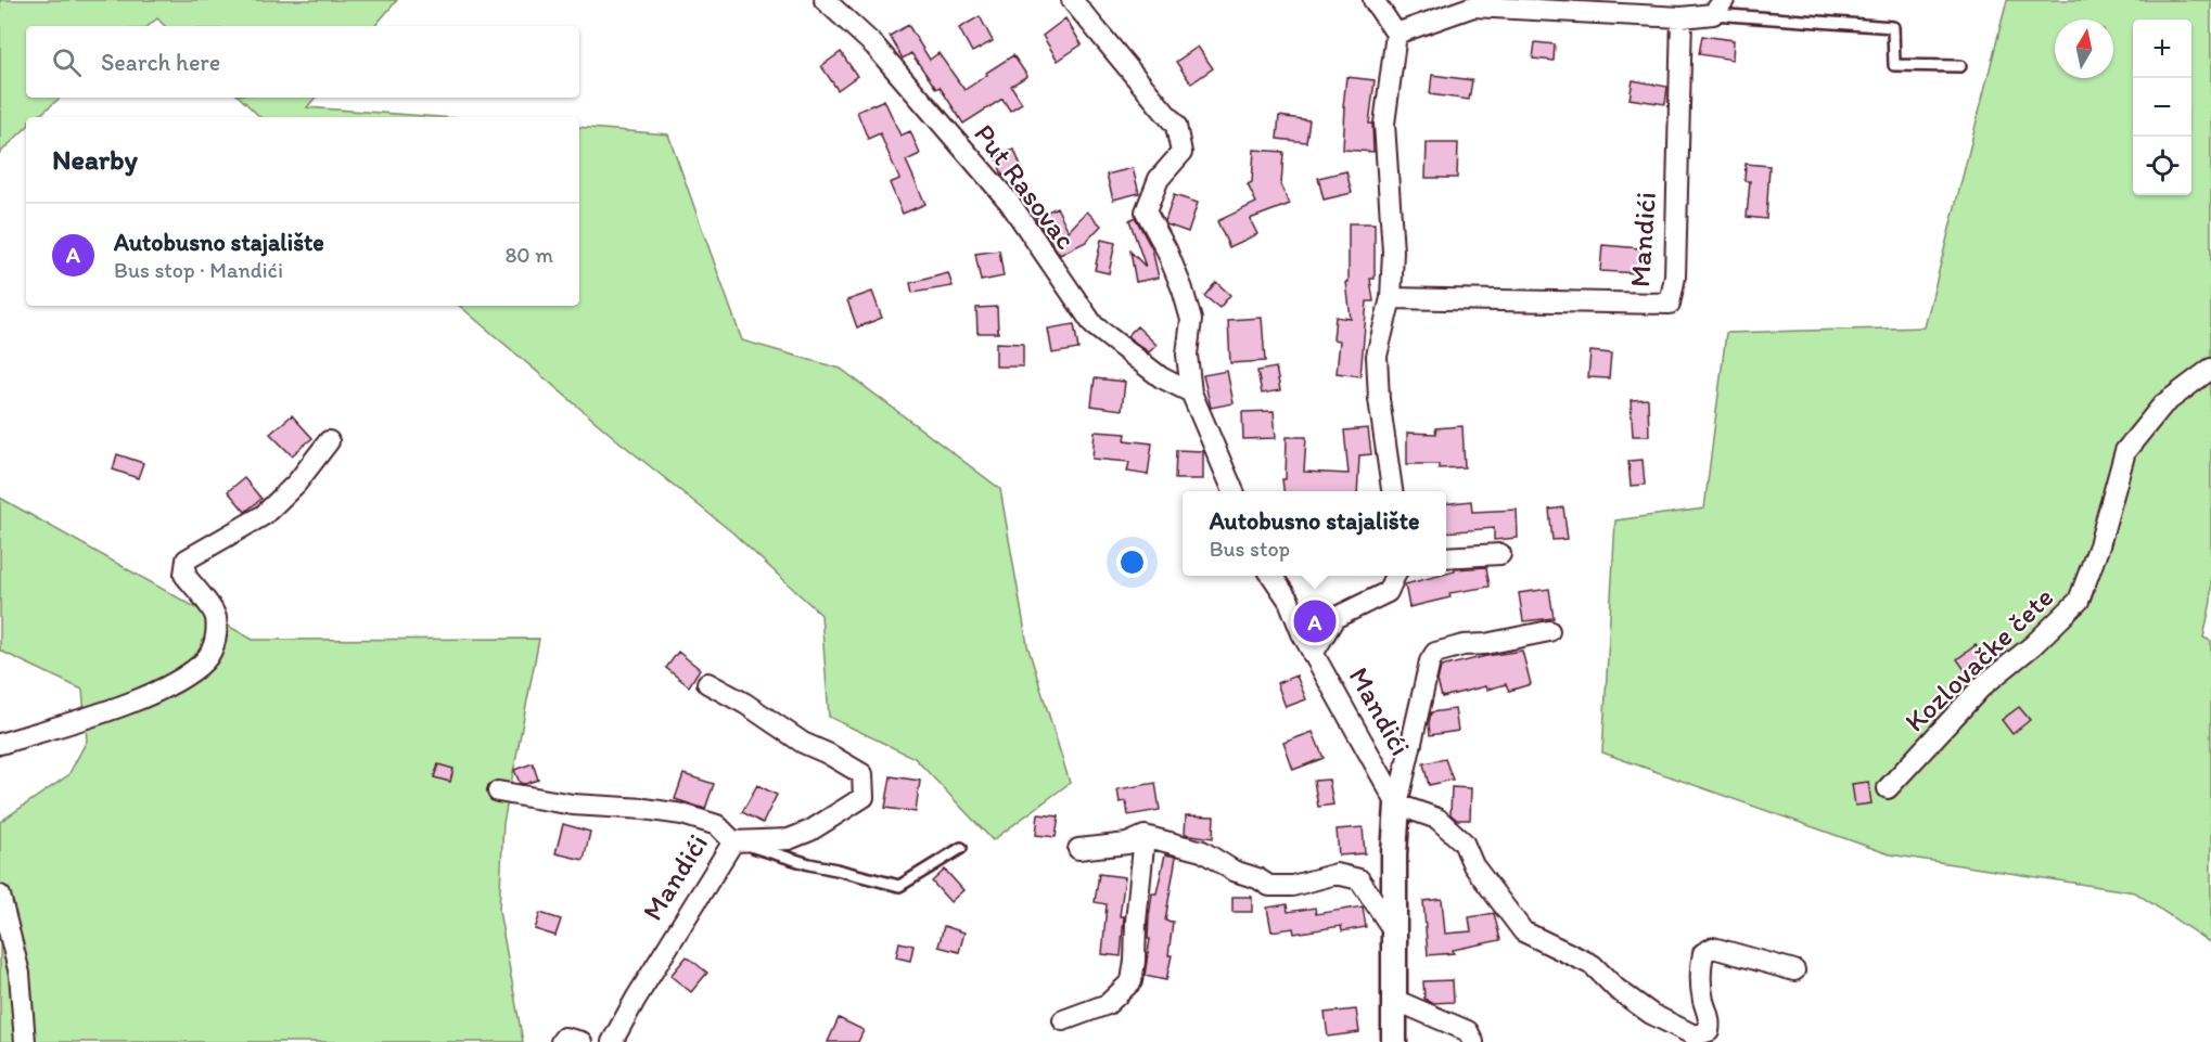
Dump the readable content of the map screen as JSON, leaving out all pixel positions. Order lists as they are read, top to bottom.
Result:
{
  "streets": {
    "street": ["Put Rasovac", "Mandići", "Kozlovačke čete"]
  },
  "north": "top",
  "page": {
    "map_buttons": ["+", "−"],
    "search": "Search here",
    "heading": "Nearby",
    "list": [
      {
        "mark": "A",
        "name": "Autobusno stajalište",
        "note": "Bus stop · Mandići",
        "value": "80 m"
      }
    ],
    "popup": ["Autobusno stajalište", "Bus stop"],
    "pins": "A"
  }
}
